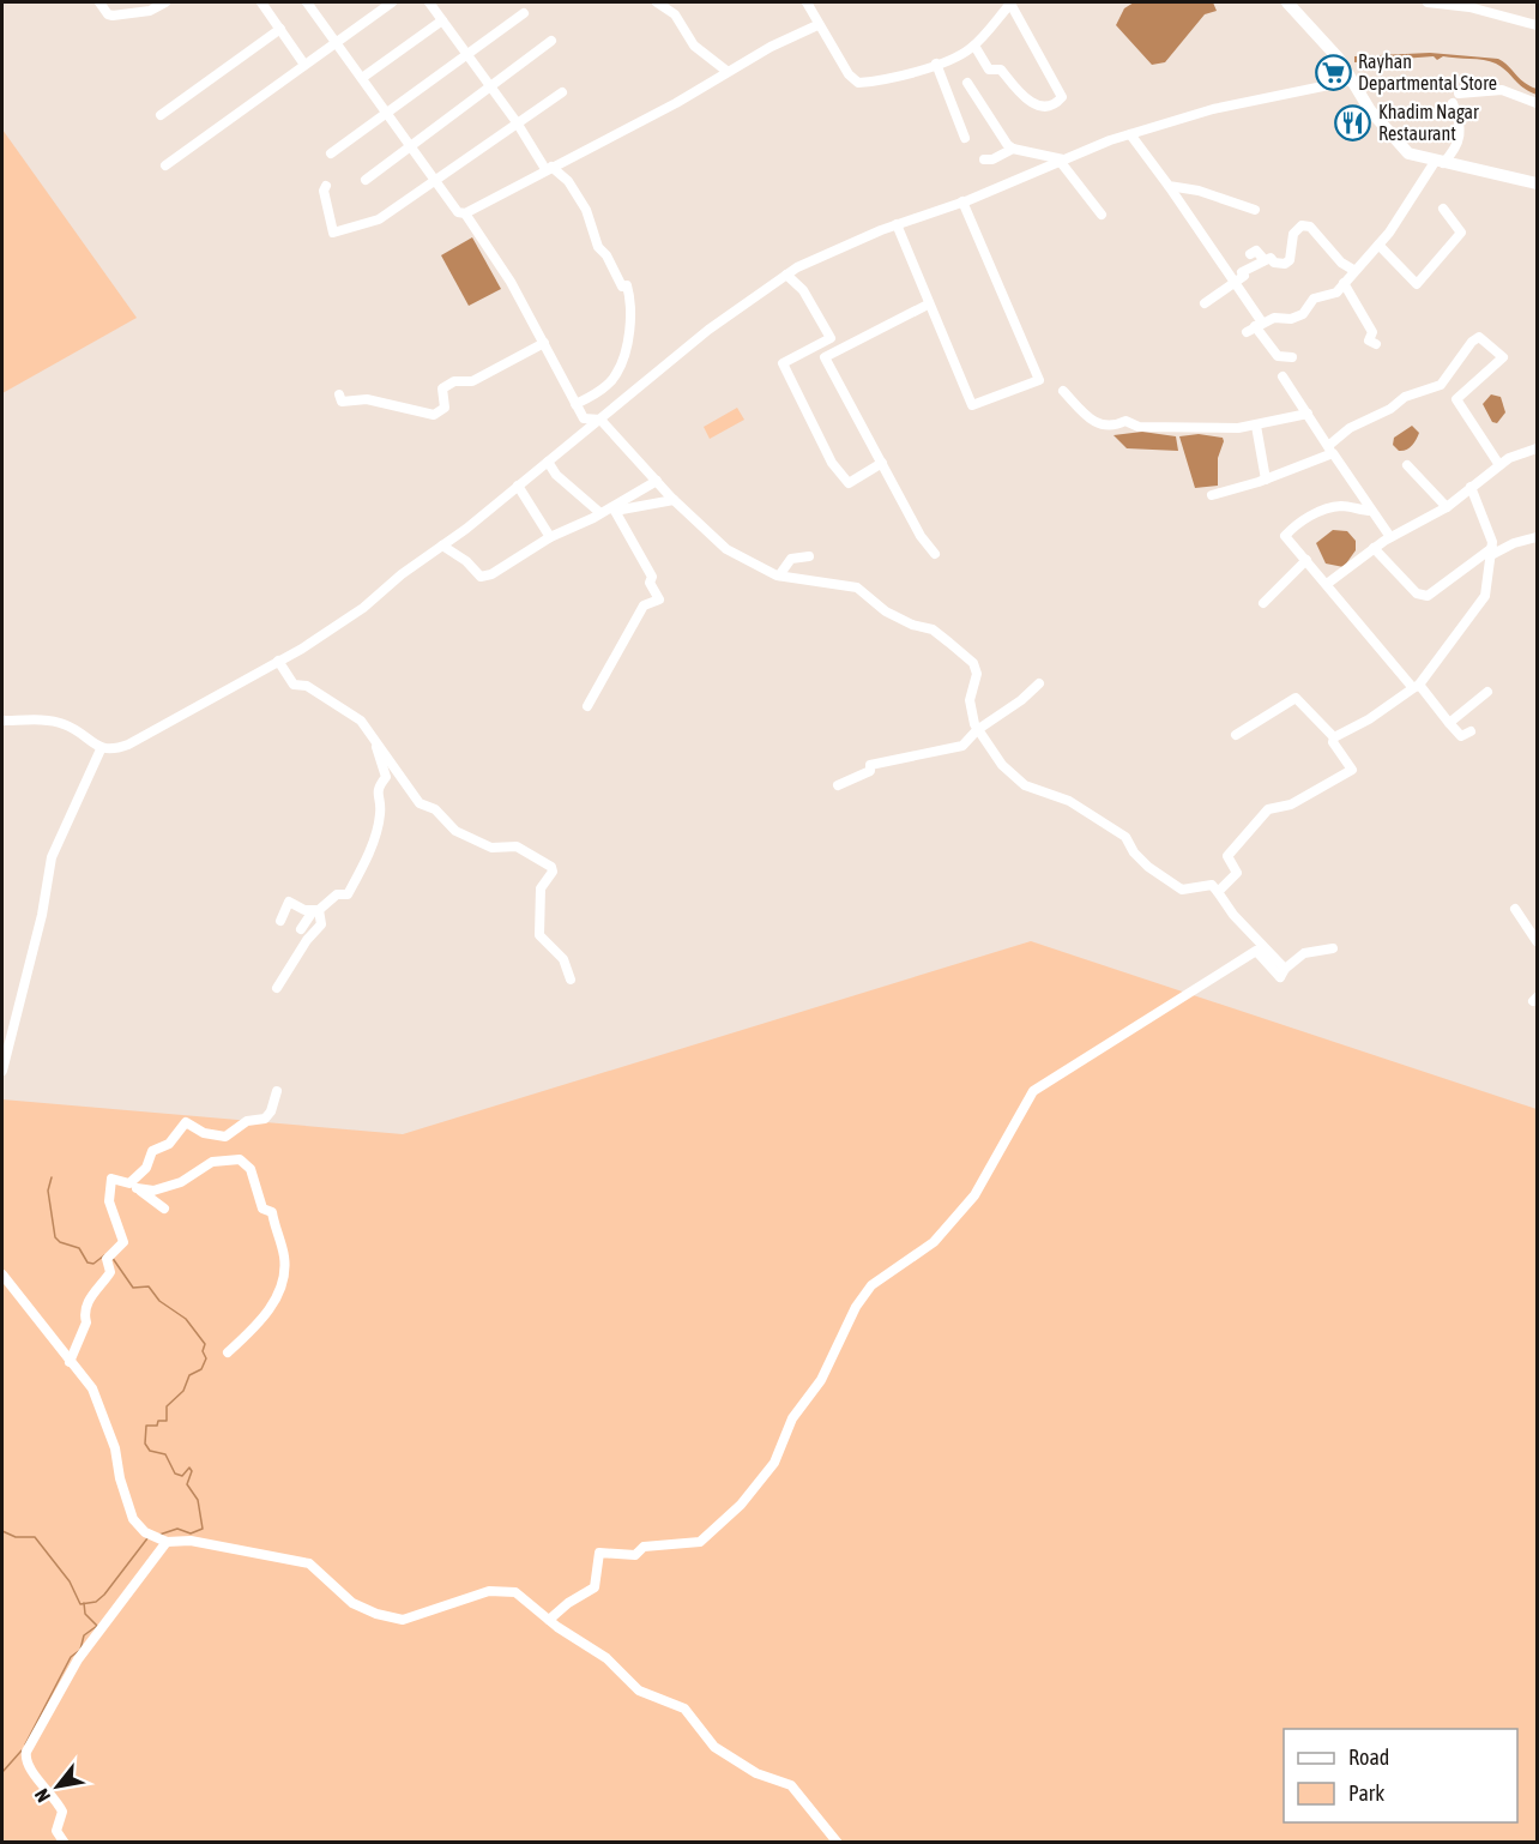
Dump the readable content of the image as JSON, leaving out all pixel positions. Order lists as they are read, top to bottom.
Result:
{
  "places": {
    "supermarket": ["Rayhan Departmental Store"],
    "restaurant": ["Khadim Nagar Restaurant"]
  },
  "legend": ["Road", "Park"],
  "north": "bottom left"
}
